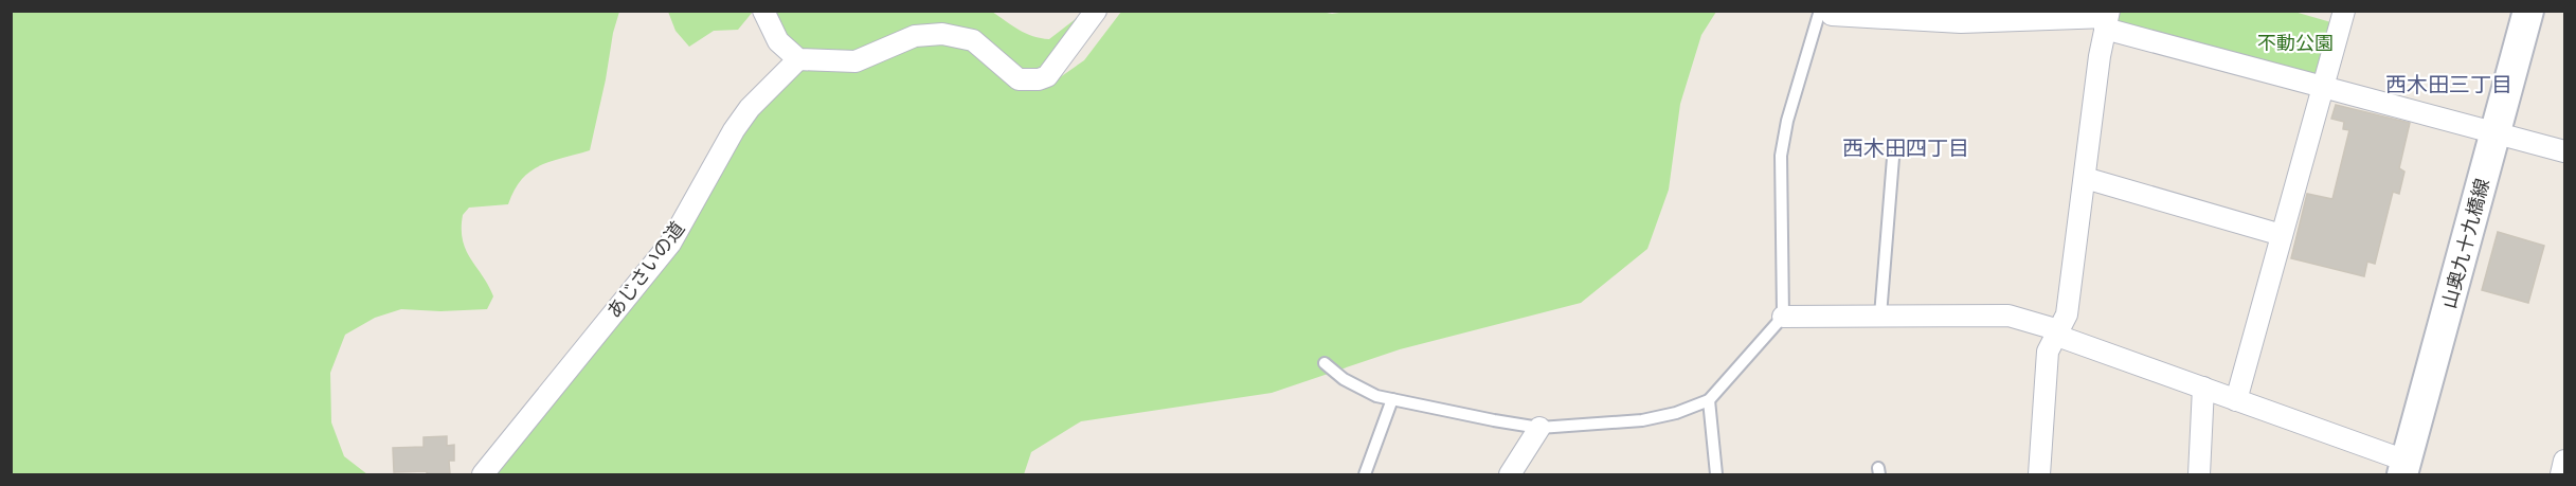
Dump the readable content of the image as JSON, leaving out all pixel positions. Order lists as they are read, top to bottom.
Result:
{
  "streets": {
    "main road": ["山奥九十九橋線"],
    "street": ["あじさいの道"]
  },
  "districts": ["西木田三丁目", "西木田四丁目"],
  "parks": ["不動公園"]
}
